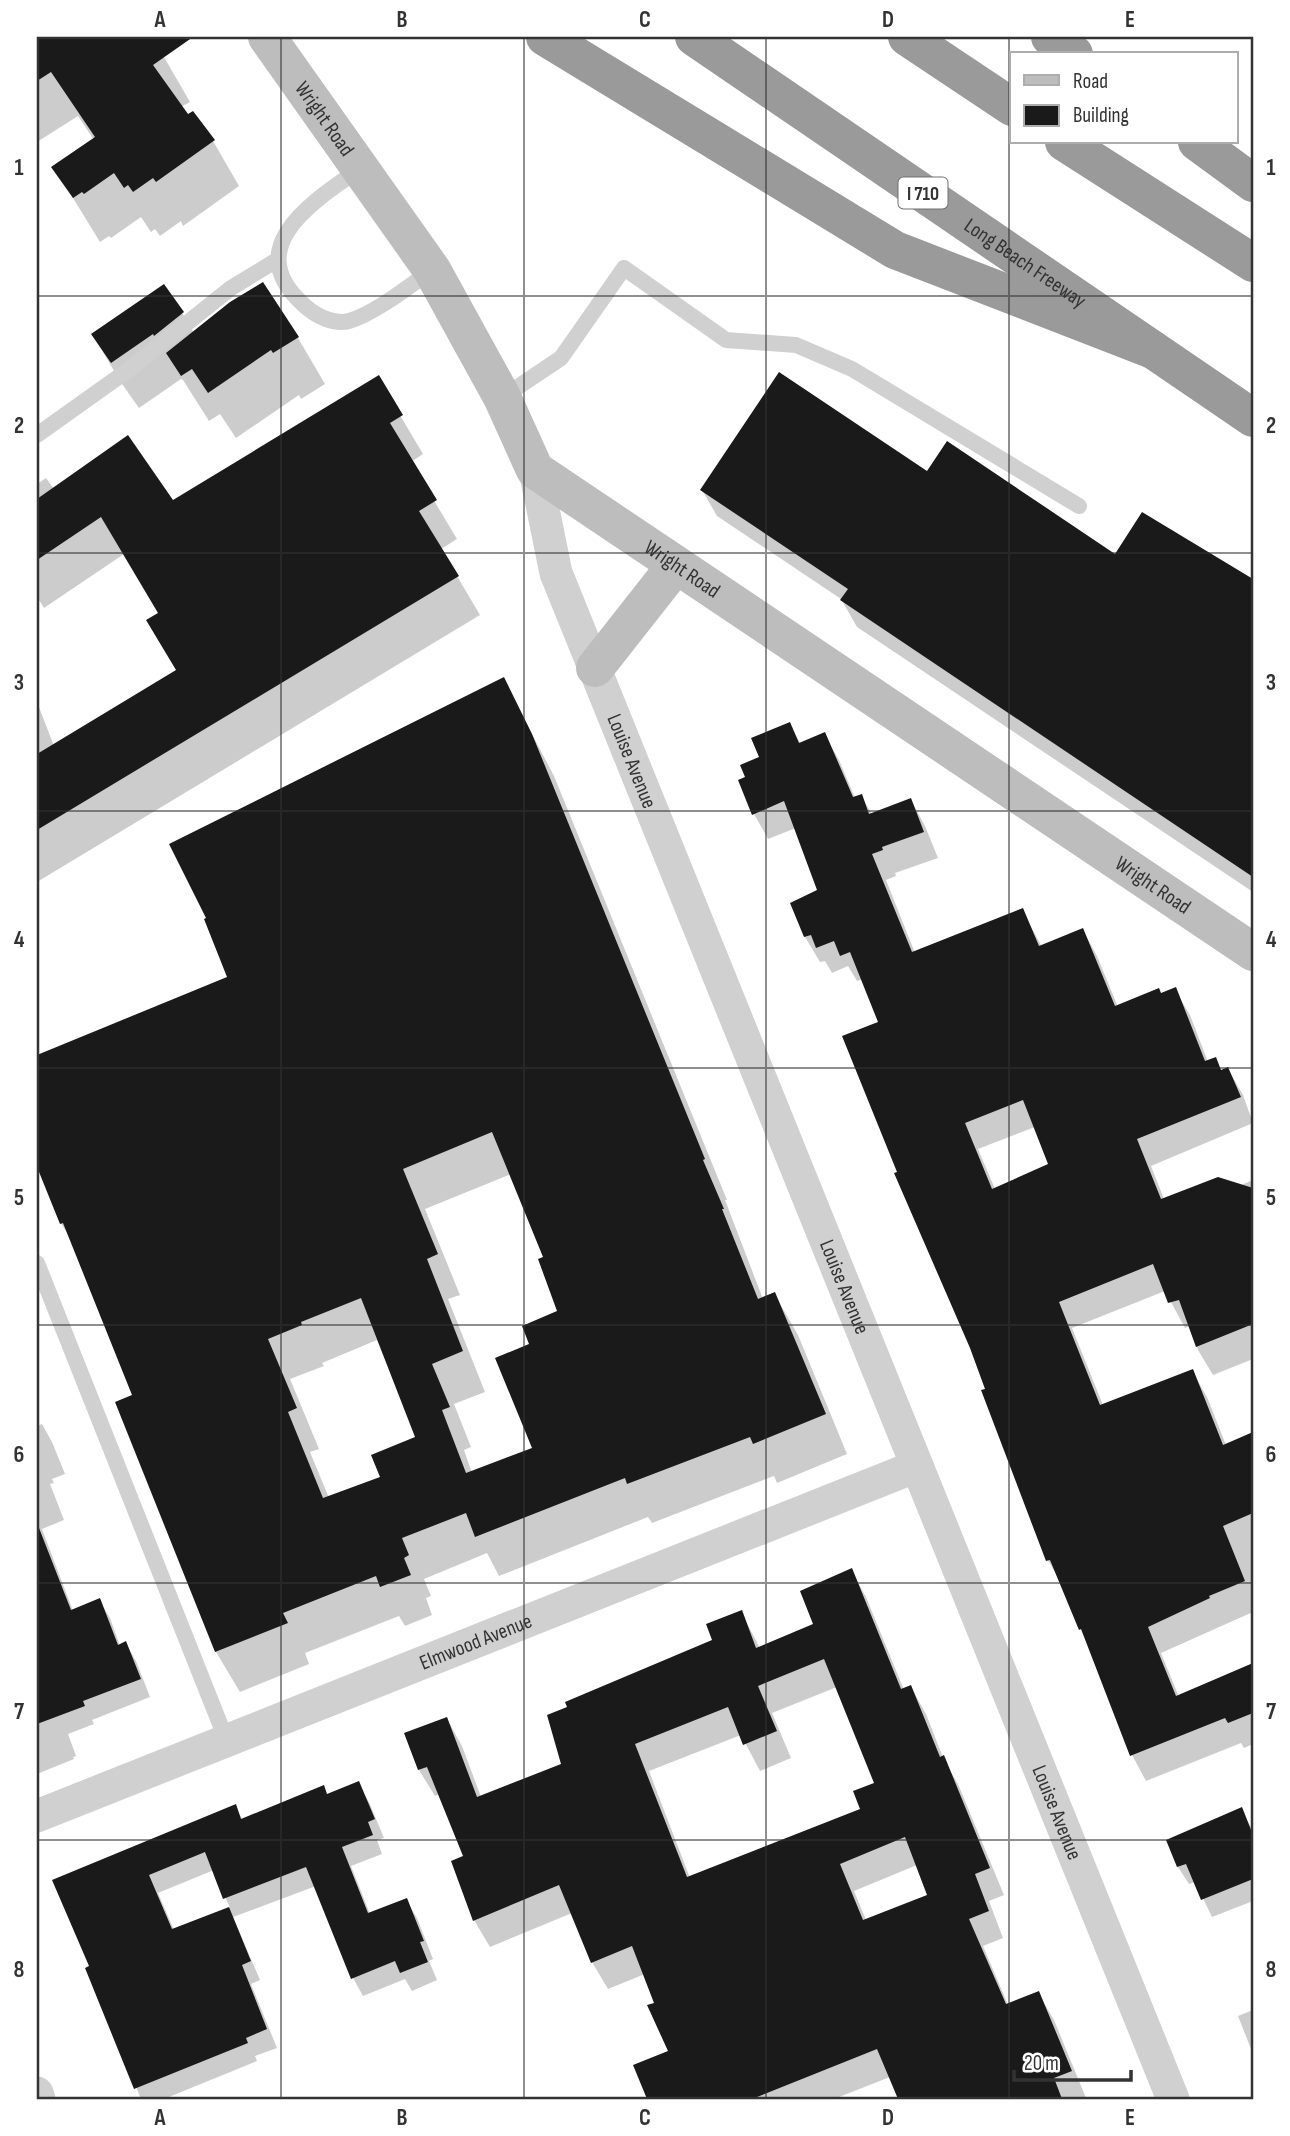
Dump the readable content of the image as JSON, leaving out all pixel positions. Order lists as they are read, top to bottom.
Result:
{
  "streets": {
    "highway": ["I 710", "Long Beach Freeway"],
    "street": ["Wright Road", "Louise Avenue", "Elmwood Avenue"]
  },
  "crossings": [
    ["Wright Road", "Louise Avenue"],
    ["Louise Avenue", "Elmwood Avenue"]
  ],
  "legend": ["Road", "Building"],
  "scale_bar": "20 m",
  "grid": {
    "columns": [
      "A",
      "B",
      "C",
      "D",
      "E"
    ],
    "rows": [
      "1",
      "2",
      "3",
      "4",
      "5",
      "6",
      "7",
      "8"
    ]
  }
}
